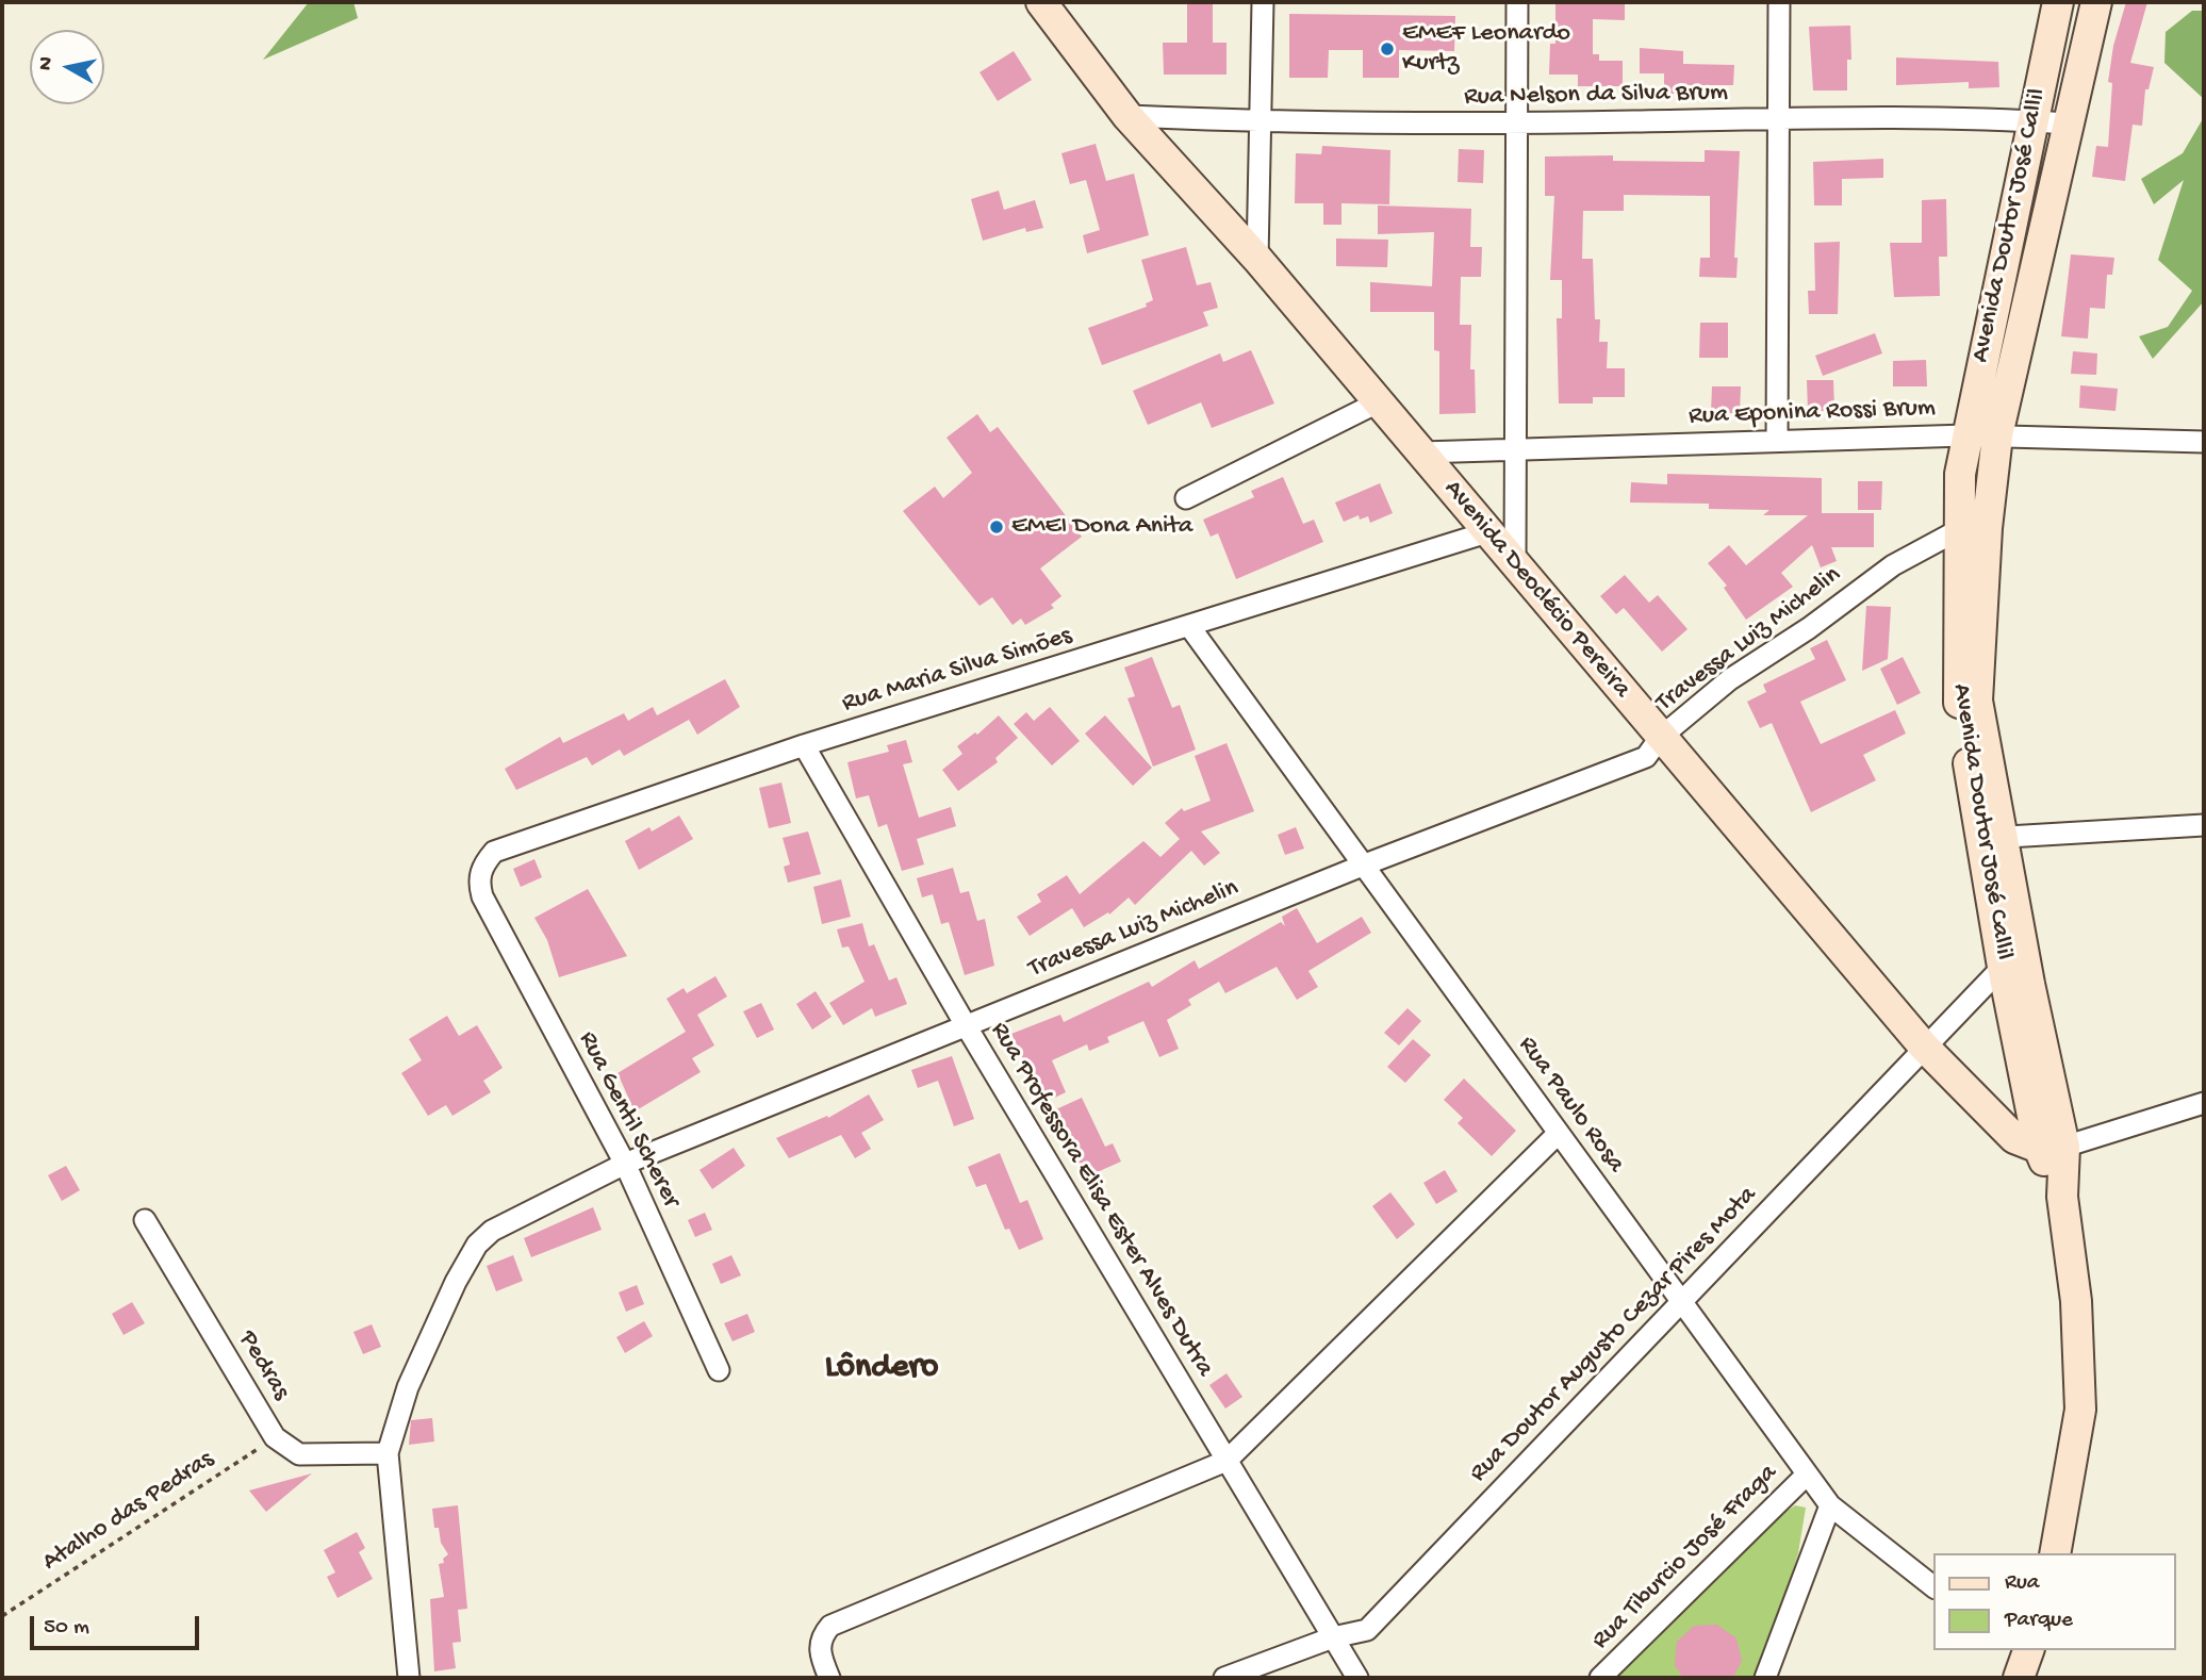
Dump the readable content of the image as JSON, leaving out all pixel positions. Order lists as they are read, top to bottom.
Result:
{
  "streets": {
    "main road": ["Avenida Doutor José Callil", "Avenida Deoclécio Pereira"],
    "street": [
      "Rua Nelson da Silva Brum",
      "Rua Eponina Rossi Brum",
      "Travessa Luiz Michelin",
      "Rua Maria Silva Simões",
      "Rua Paulo Rosa",
      "Rua Gentil Scherer",
      "Rua Professora Elisa Ester Alves Dutra",
      "Rua Doutor Augusto Cezar Pires Mota",
      "Pedras",
      "Rua Tiburcio José Fraga"
    ],
    "path": ["Atalho das Pedras"]
  },
  "crossings": [
    ["Rua Nelson da Silva Brum", "Avenida Doutor José Callil"],
    ["Rua Nelson da Silva Brum", "Avenida Deoclécio Pereira"],
    ["Avenida Doutor José Callil", "Rua Eponina Rossi Brum"],
    ["Avenida Doutor José Callil", "Avenida Deoclécio Pereira"],
    ["Avenida Doutor José Callil", "Travessa Luiz Michelin"],
    ["Avenida Doutor José Callil", "Rua Doutor Augusto Cezar Pires Mota"],
    ["Rua Eponina Rossi Brum", "Avenida Deoclécio Pereira"],
    ["Avenida Deoclécio Pereira", "Travessa Luiz Michelin"],
    ["Avenida Deoclécio Pereira", "Rua Maria Silva Simões"],
    ["Avenida Deoclécio Pereira", "Rua Doutor Augusto Cezar Pires Mota"],
    ["Travessa Luiz Michelin", "Rua Paulo Rosa"],
    ["Travessa Luiz Michelin", "Rua Gentil Scherer"],
    ["Travessa Luiz Michelin", "Rua Professora Elisa Ester Alves Dutra"],
    ["Travessa Luiz Michelin", "Pedras"],
    ["Rua Maria Silva Simões", "Rua Paulo Rosa"],
    ["Rua Maria Silva Simões", "Rua Gentil Scherer"],
    ["Rua Maria Silva Simões", "Rua Professora Elisa Ester Alves Dutra"],
    ["Rua Paulo Rosa", "Rua Doutor Augusto Cezar Pires Mota"],
    ["Rua Paulo Rosa", "Rua Tiburcio José Fraga"],
    ["Rua Professora Elisa Ester Alves Dutra", "Rua Doutor Augusto Cezar Pires Mota"],
    ["Pedras", "Atalho das Pedras"]
  ],
  "districts": ["Lôndero"],
  "places": ["EMEF Leonardo Kurtz", "EMEI Dona Anita"],
  "legend": ["Rua", "Parque"],
  "scale_bar": "50 m",
  "north": "left"
}
